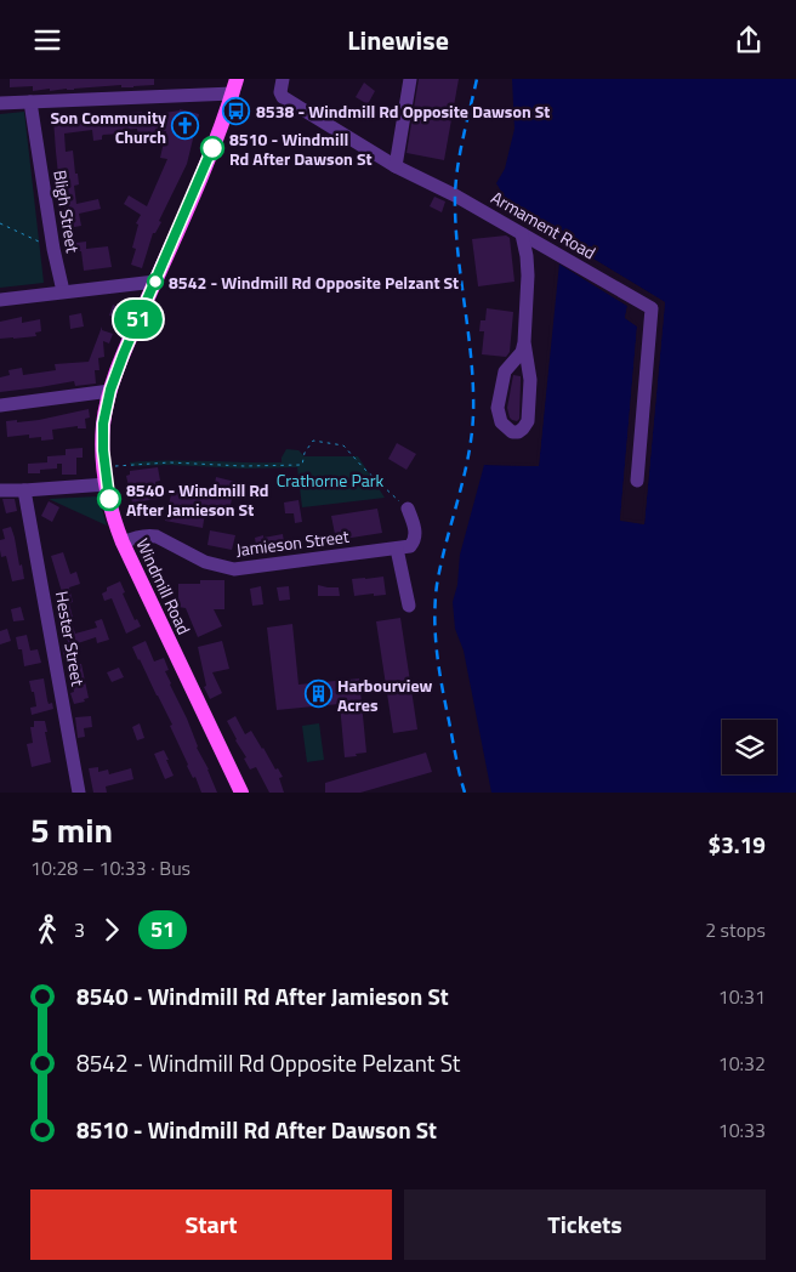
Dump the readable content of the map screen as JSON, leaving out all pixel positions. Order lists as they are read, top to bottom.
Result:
{
  "streets": {
    "main road": ["Windmill Road"],
    "street": [
      "Bligh Street",
      "Armament Road",
      "Jamieson Street",
      "Hester Street"
    ]
  },
  "crossings": [
    ["Jamieson Street", "Windmill Road"]
  ],
  "parks": ["Crathorne Park"],
  "places": {
    "bus stop": ["8538 - Windmill Rd Opposite Dawson St"],
    "church": ["Son Community Church"],
    "other": ["8510 - Windmill Rd After Dawson St", "8542 - Windmill Rd Opposite Pelzant St", "8540 - Windmill Rd After Jamieson St"],
    "building": ["Harbourview Acres"]
  },
  "lines": ["bus line 51"],
  "page": {
    "header": "Linewise",
    "on_map": "51",
    "heading": ["5 min", "10:28 – 10:33 · Bus", "$3.19"],
    "legs": ["3", "51", "2 stops"],
    "list": [
      {
        "name": "8540 - Windmill Rd After Jamieson St",
        "value": "10:31"
      },
      {
        "name": "8542 - Windmill Rd Opposite Pelzant St",
        "value": "10:32"
      },
      {
        "name": "8510 - Windmill Rd After Dawson St",
        "value": "10:33"
      }
    ],
    "buttons": ["Start", "Tickets"]
  }
}
